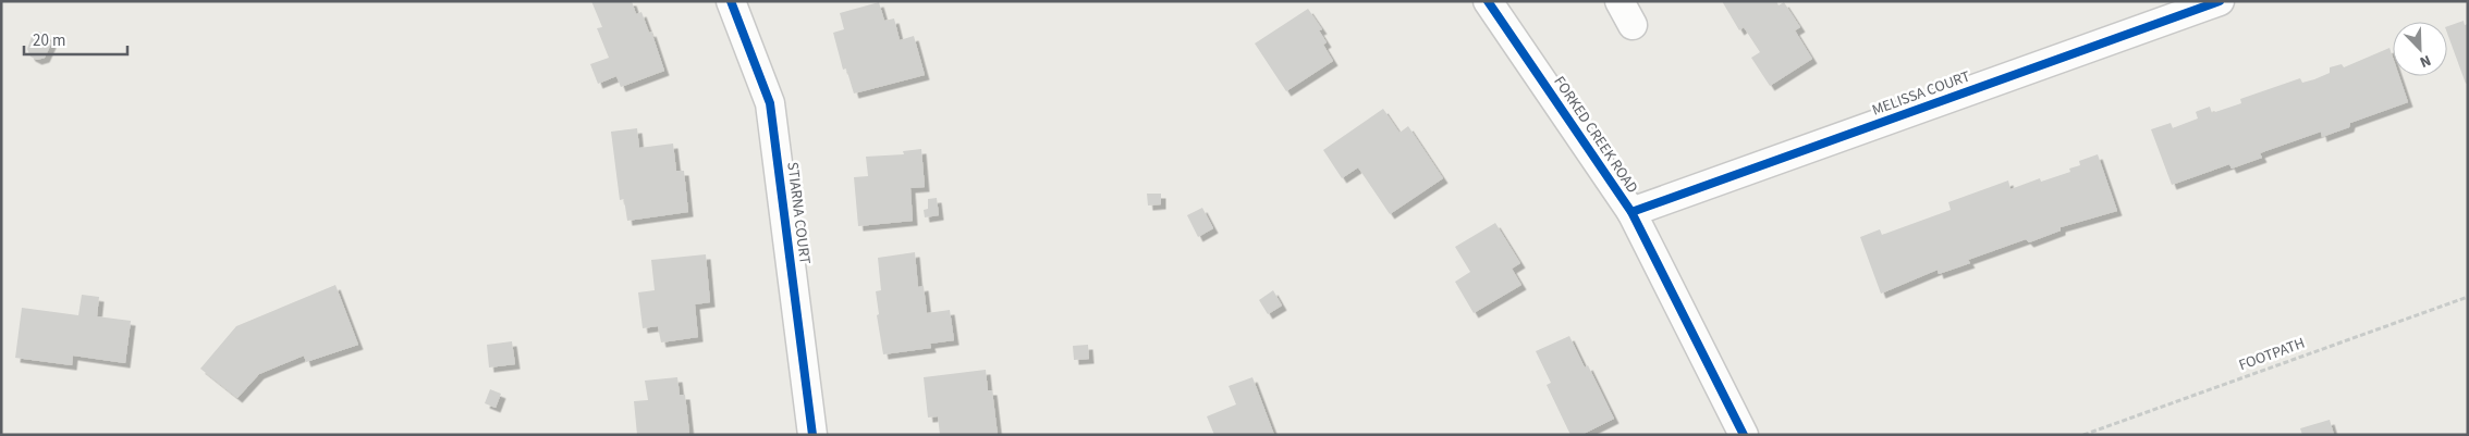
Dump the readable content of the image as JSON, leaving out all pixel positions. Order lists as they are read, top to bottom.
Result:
{
  "streets": {
    "street": ["MELISSA COURT", "FORKED CREEK ROAD", "STIARNA COURT"],
    "path": ["FOOTPATH"]
  },
  "crossings": [
    ["MELISSA COURT", "FORKED CREEK ROAD"]
  ],
  "scale_bar": "20 m",
  "north": "bottom right"
}
